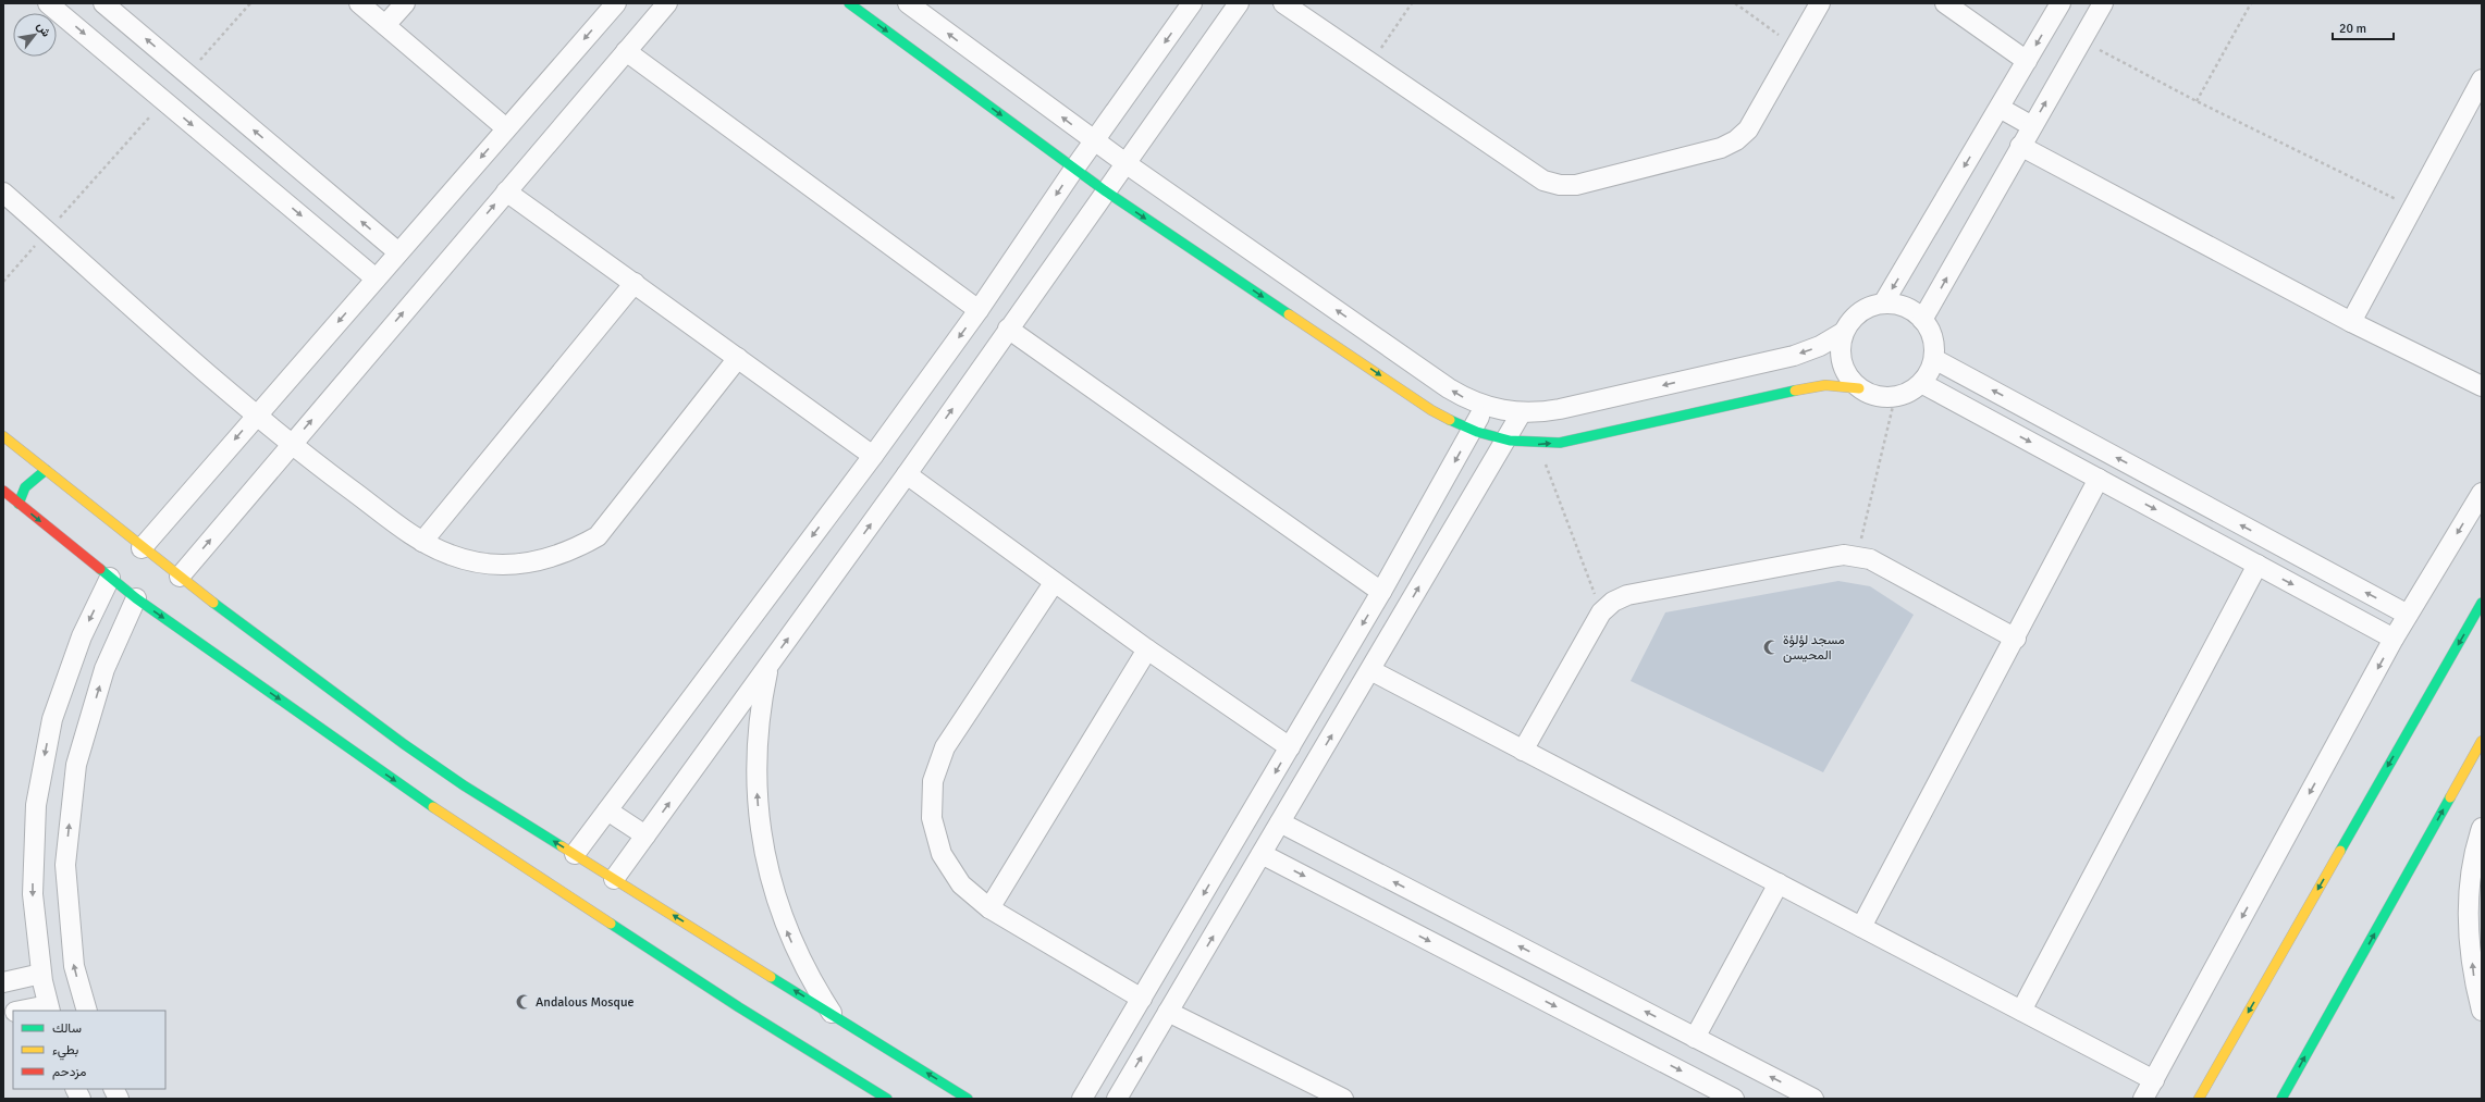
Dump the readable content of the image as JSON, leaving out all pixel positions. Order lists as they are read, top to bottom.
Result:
{
  "places": {
    "mosque": ["مسجد لؤلؤة المحيسن", "Andalous Mosque"]
  },
  "legend": ["سالك", "بطيء", "مزدحم"],
  "scale_bar": "20 m",
  "north": "top right"
}
